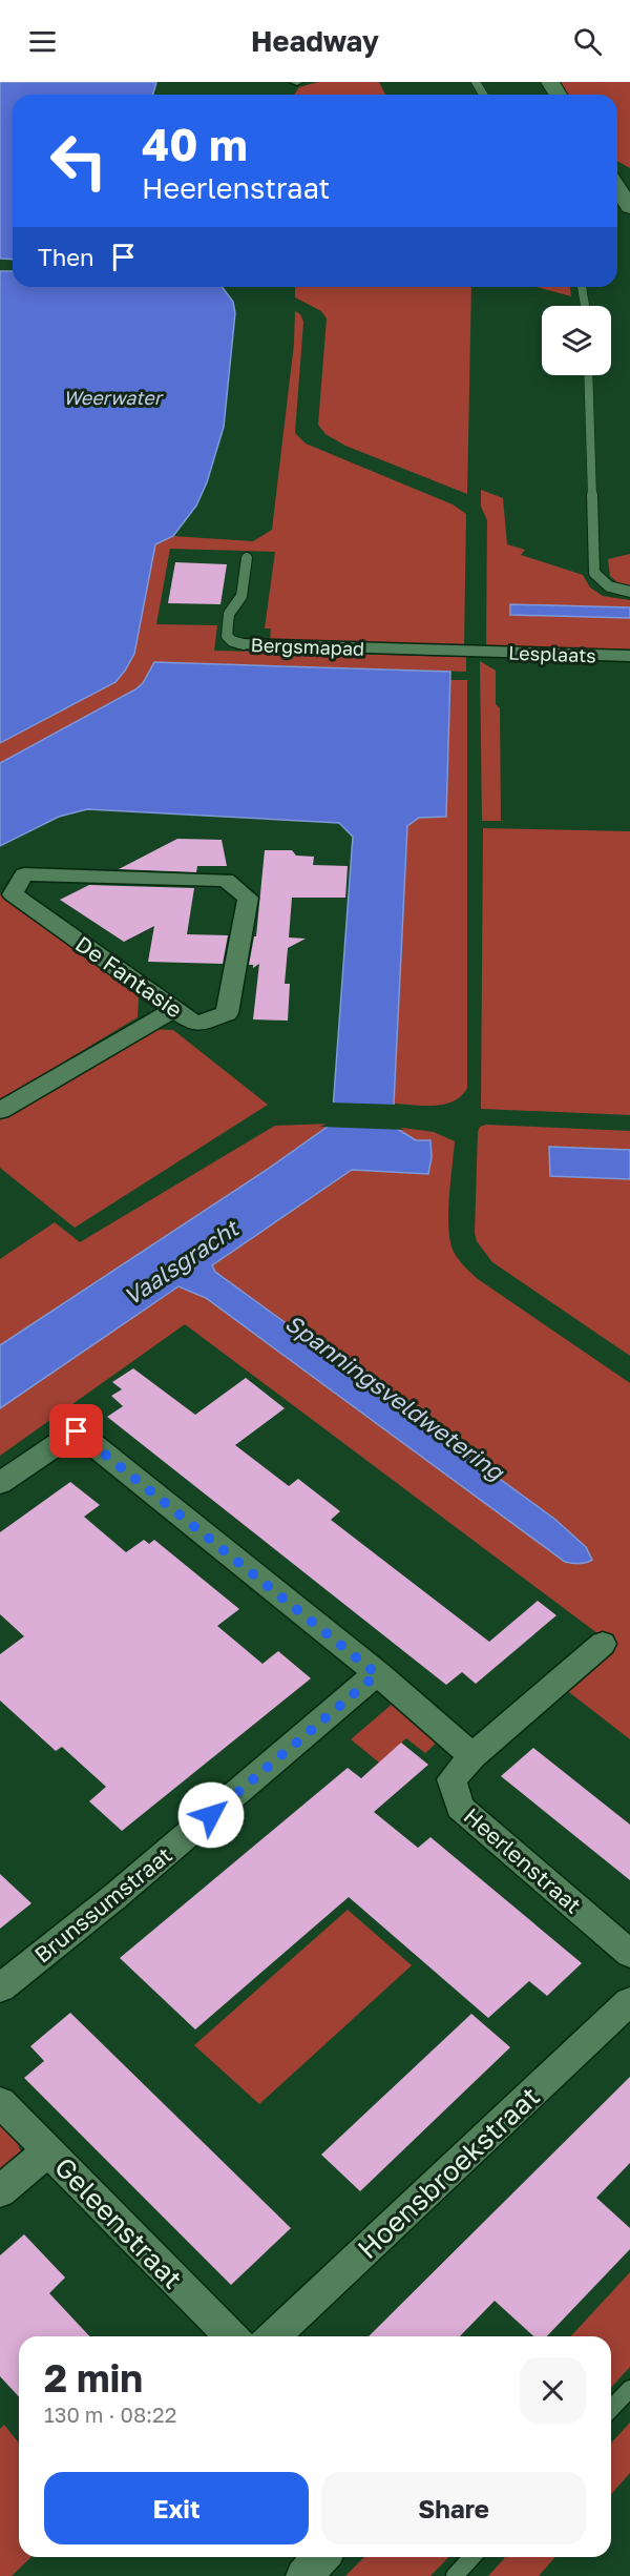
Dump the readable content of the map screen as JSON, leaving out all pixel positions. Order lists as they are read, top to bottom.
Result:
{
  "streets": {
    "street": [
      "Bergsmapad",
      "Lesplaats",
      "De Fantasie",
      "Heerlenstraat",
      "Brunssumstraat",
      "Hoensbroekstraat",
      "Geleenstraat"
    ]
  },
  "crossings": [
    ["Bergsmapad", "Lesplaats"]
  ],
  "water": ["Weerwater", "Vaalsgracht", "Spanningsveldwetering"],
  "page": {
    "header": "Headway",
    "turn": ["40 m", "Heerlenstraat"],
    "then": "Then",
    "heading": ["2 min", "130 m · 08:22"],
    "buttons": ["Exit", "Share"]
  }
}
